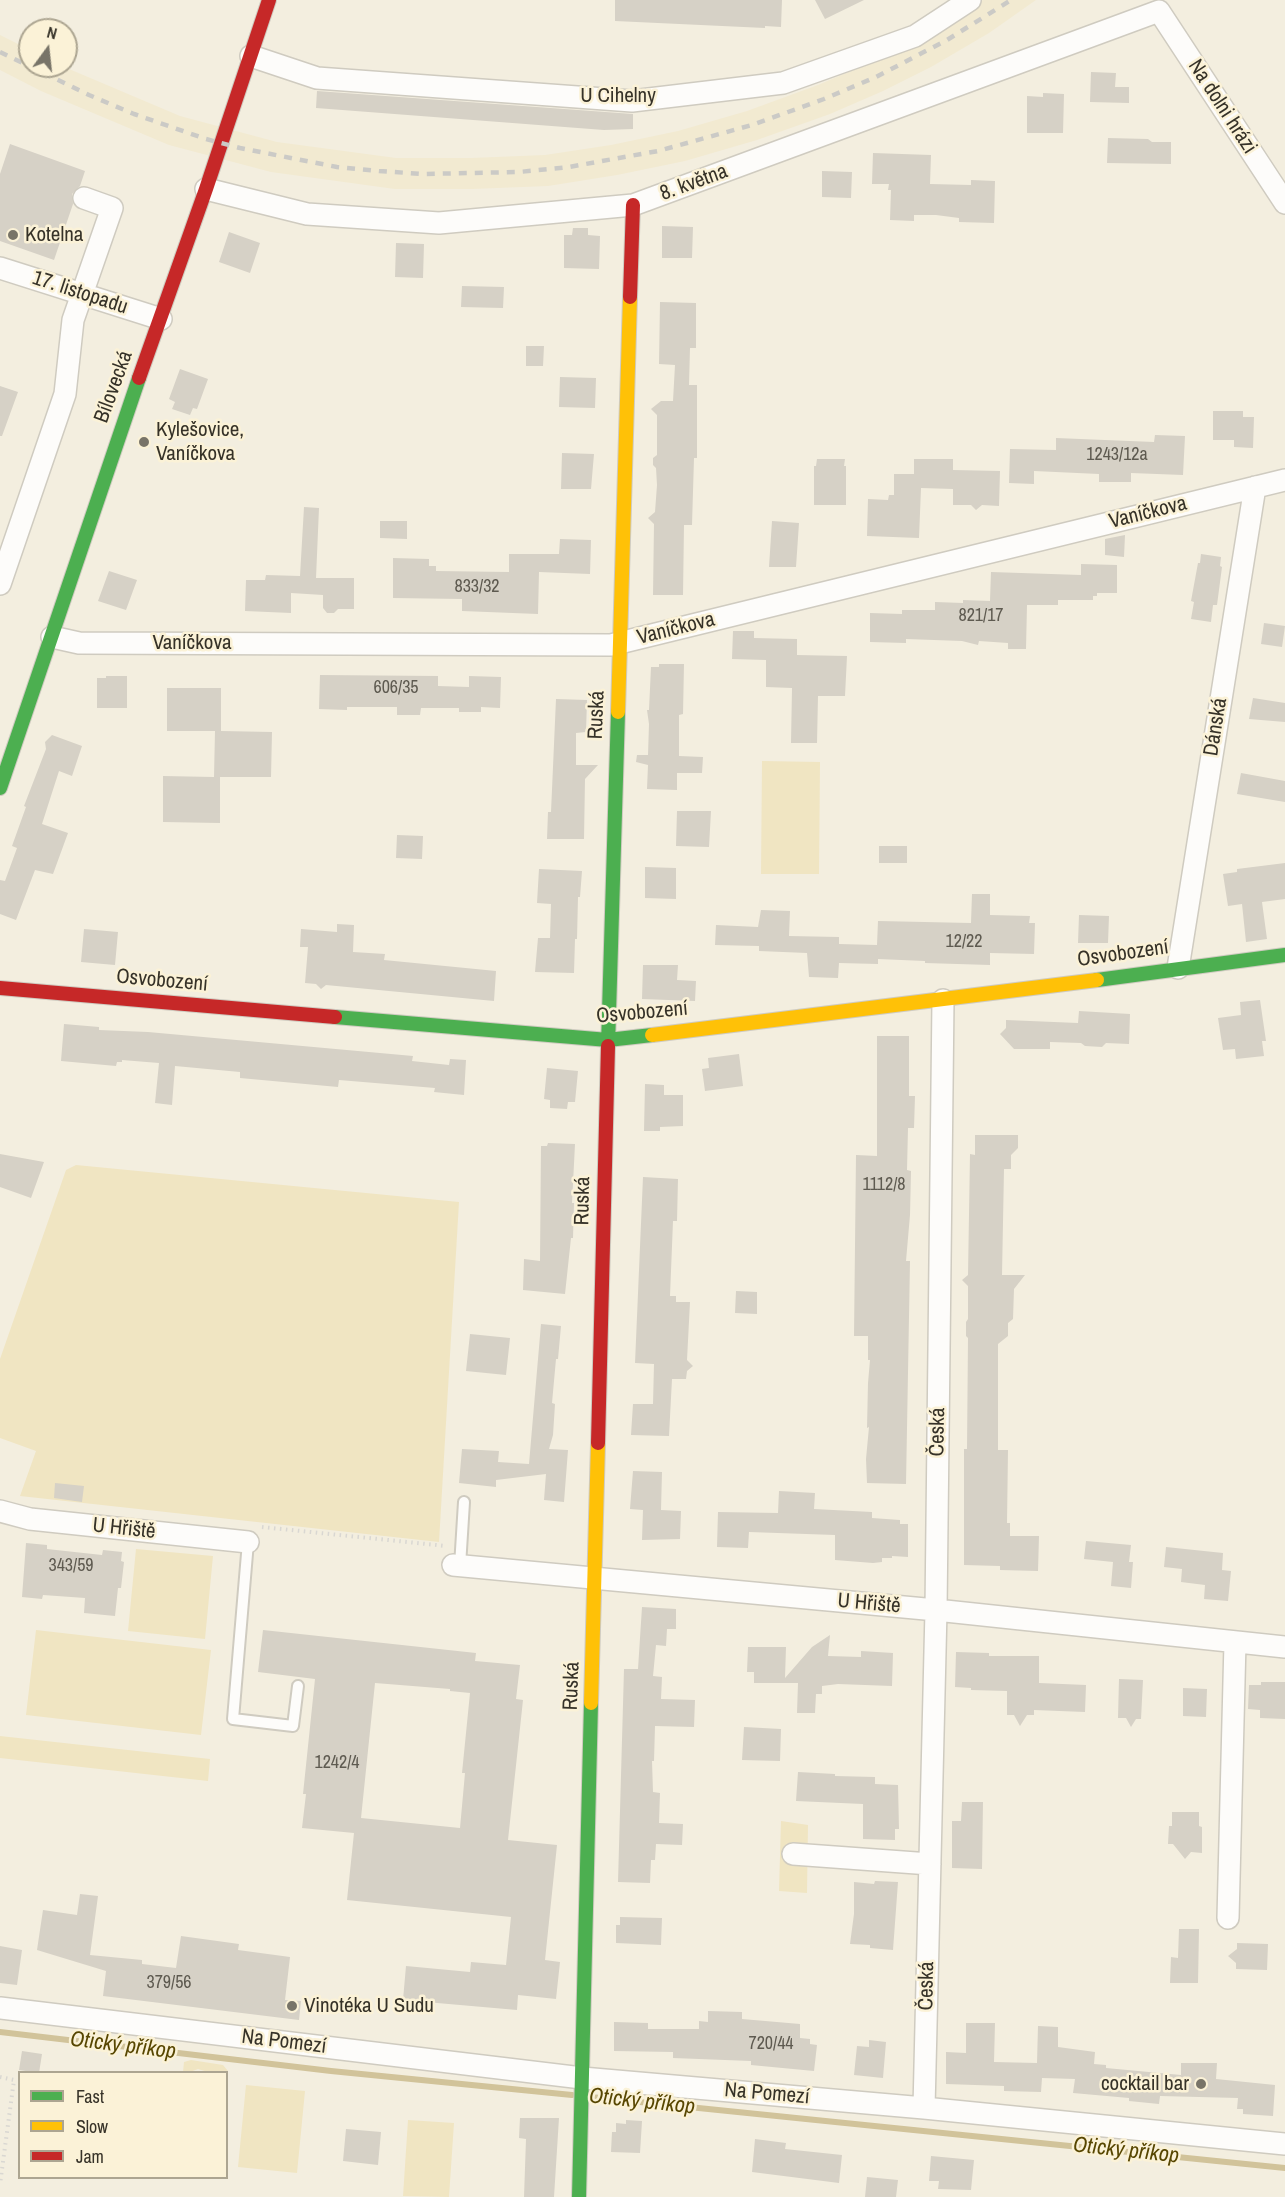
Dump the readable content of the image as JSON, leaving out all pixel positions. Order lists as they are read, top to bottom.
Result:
{
  "streets": {
    "street": [
      "U Cihelny",
      "Na dolni hrázi",
      "8. května",
      "17. listopadu",
      "Bílovecká",
      "Vaníčkova",
      "Ruská",
      "Dánská",
      "Osvobození",
      "Česká",
      "U Hřiště",
      "Na Pomezí"
    ]
  },
  "crossings": [
    ["U Cihelny", "Bílovecká"],
    ["Na dolni hrázi", "8. května"],
    ["8. května", "Bílovecká"],
    ["8. května", "Ruská"],
    ["17. listopadu", "Bílovecká"],
    ["Bílovecká", "Vaníčkova"],
    ["Vaníčkova", "Ruská"],
    ["Vaníčkova", "Dánská"],
    ["Ruská", "Osvobození"],
    ["Ruská", "U Hřiště"],
    ["Ruská", "Na Pomezí"],
    ["Dánská", "Osvobození"],
    ["Osvobození", "Česká"],
    ["Česká", "U Hřiště"],
    ["Česká", "Na Pomezí"]
  ],
  "water": ["Otický příkop"],
  "places": [
    "Kotelna",
    "Kylešovice, Vaníčkova",
    "Vinotéka U Sudu",
    "cocktail bar"
  ],
  "house_numbers": [
    "1243/12a",
    "833/32",
    "821/17",
    "606/35",
    "12/22",
    "1112/8",
    "343/59",
    "1242/4",
    "379/56",
    "720/44"
  ],
  "legend": ["Fast", "Slow", "Jam"],
  "north": "top"
}
